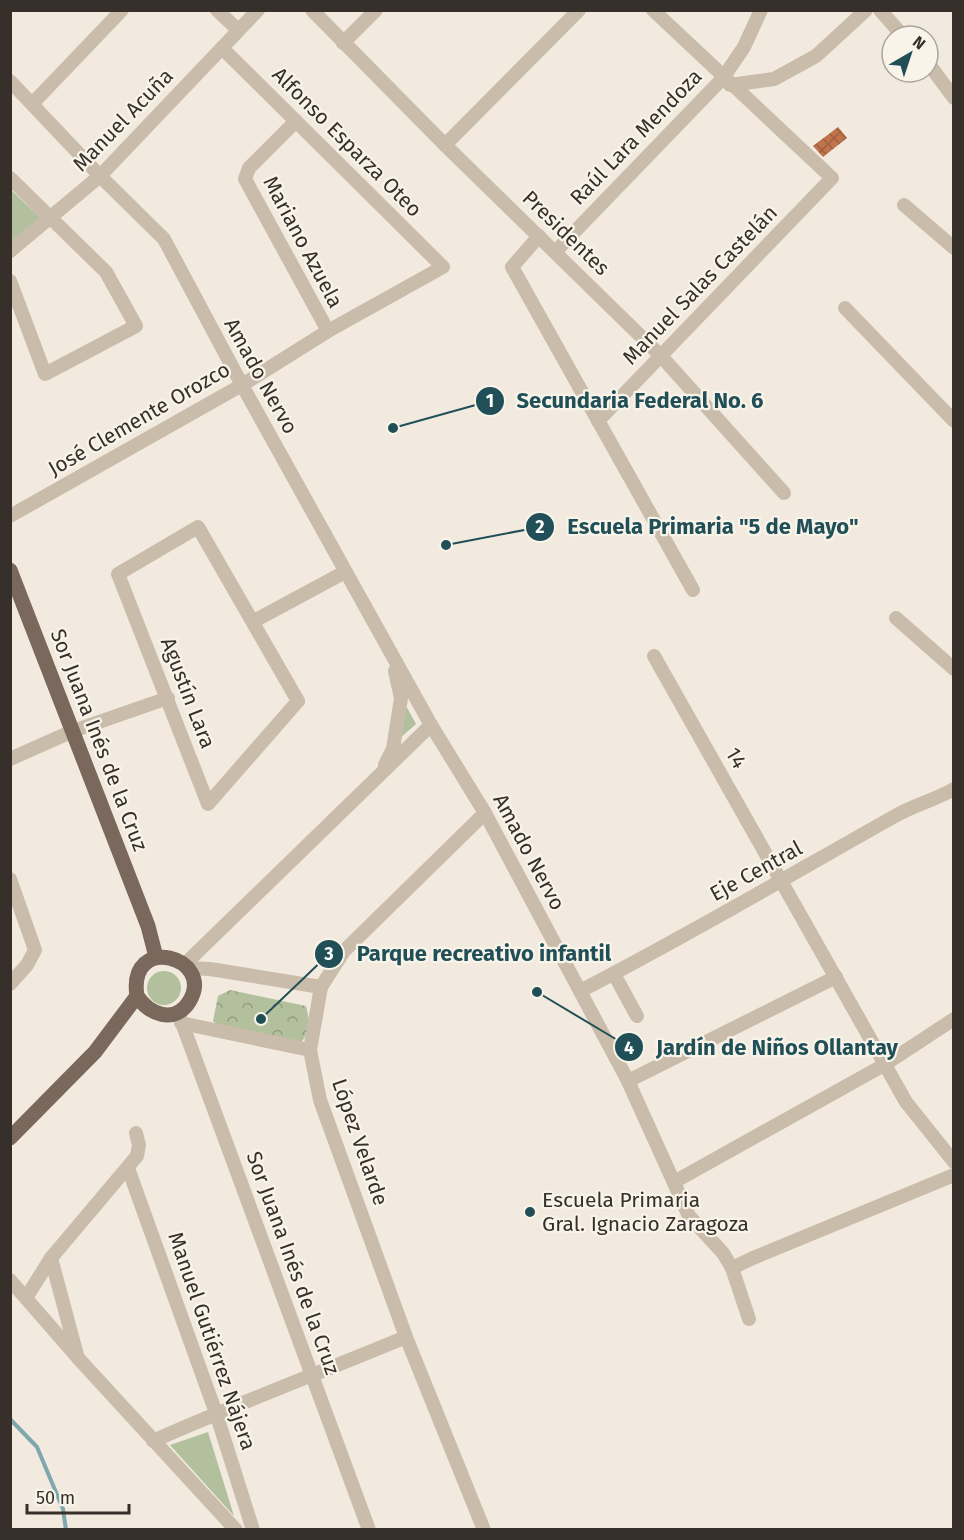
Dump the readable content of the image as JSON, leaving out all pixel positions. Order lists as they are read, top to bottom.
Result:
{
  "streets": {
    "main road": ["Sor Juana Inés de la Cruz"],
    "street": [
      "Manuel Acuña",
      "Raúl Lara Mendoza",
      "Alfonso Esparza Oteo",
      "Presidentes",
      "Mariano Azuela",
      "Manuel Salas Castelán",
      "Amado Nervo",
      "José Clemente Orozco",
      "Agustín Lara",
      "14",
      "Eje Central",
      "López Velarde",
      "Manuel Gutiérrez Nájera"
    ]
  },
  "crossings": [
    ["Manuel Acuña", "Alfonso Esparza Oteo"],
    ["Manuel Acuña", "Amado Nervo"],
    ["Raúl Lara Mendoza", "Presidentes"],
    ["Raúl Lara Mendoza", "Manuel Salas Castelán"],
    ["Alfonso Esparza Oteo", "Mariano Azuela"],
    ["Alfonso Esparza Oteo", "José Clemente Orozco"],
    ["Presidentes", "Manuel Salas Castelán"],
    ["Mariano Azuela", "José Clemente Orozco"],
    ["Amado Nervo", "José Clemente Orozco"],
    ["Amado Nervo", "Eje Central"],
    ["Amado Nervo", "López Velarde"],
    ["14", "Eje Central"]
  ],
  "places": [
    "Secundaria Federal No. 6",
    "Escuela Primaria \"5 de Mayo\"",
    "Jardín de Niños Ollantay",
    "Parque recreativo infantil",
    "Escuela Primaria Gral. Ignacio Zaragoza"
  ],
  "scale_bar": "50 m",
  "north": "top right"
}
